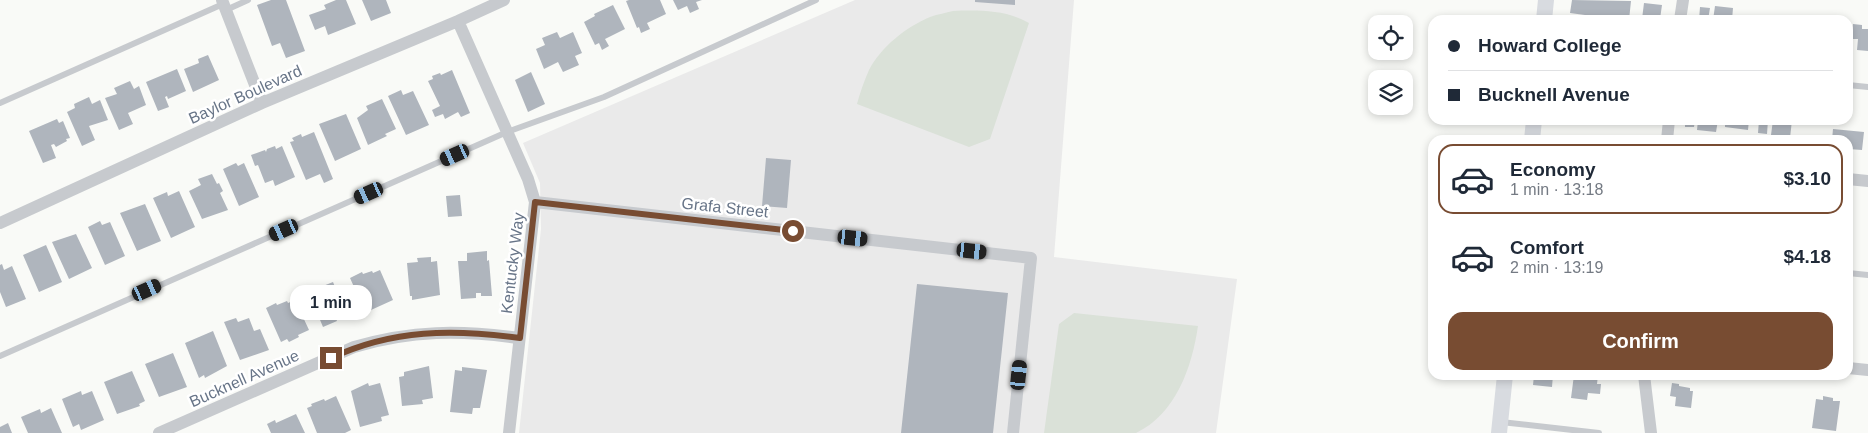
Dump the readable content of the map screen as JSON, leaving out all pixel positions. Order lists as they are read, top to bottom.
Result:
{
  "streets": {
    "street": [
      "Baylor Boulevard",
      "Grafa Street",
      "Kentucky Way",
      "Bucknell Avenue"
    ]
  },
  "crossings": [
    ["Baylor Boulevard", "Kentucky Way"],
    ["Grafa Street", "Kentucky Way"],
    ["Kentucky Way", "Bucknell Avenue"]
  ],
  "page": {
    "banner": ["Howard College", "Bucknell Avenue"],
    "list": [
      {
        "name": "Economy",
        "note": "1 min · 13:18",
        "value": "$3.10"
      },
      {
        "name": "Comfort",
        "note": "2 min · 13:19",
        "value": "$4.18"
      }
    ],
    "bubble": "1 min",
    "buttons": "Confirm"
  }
}
